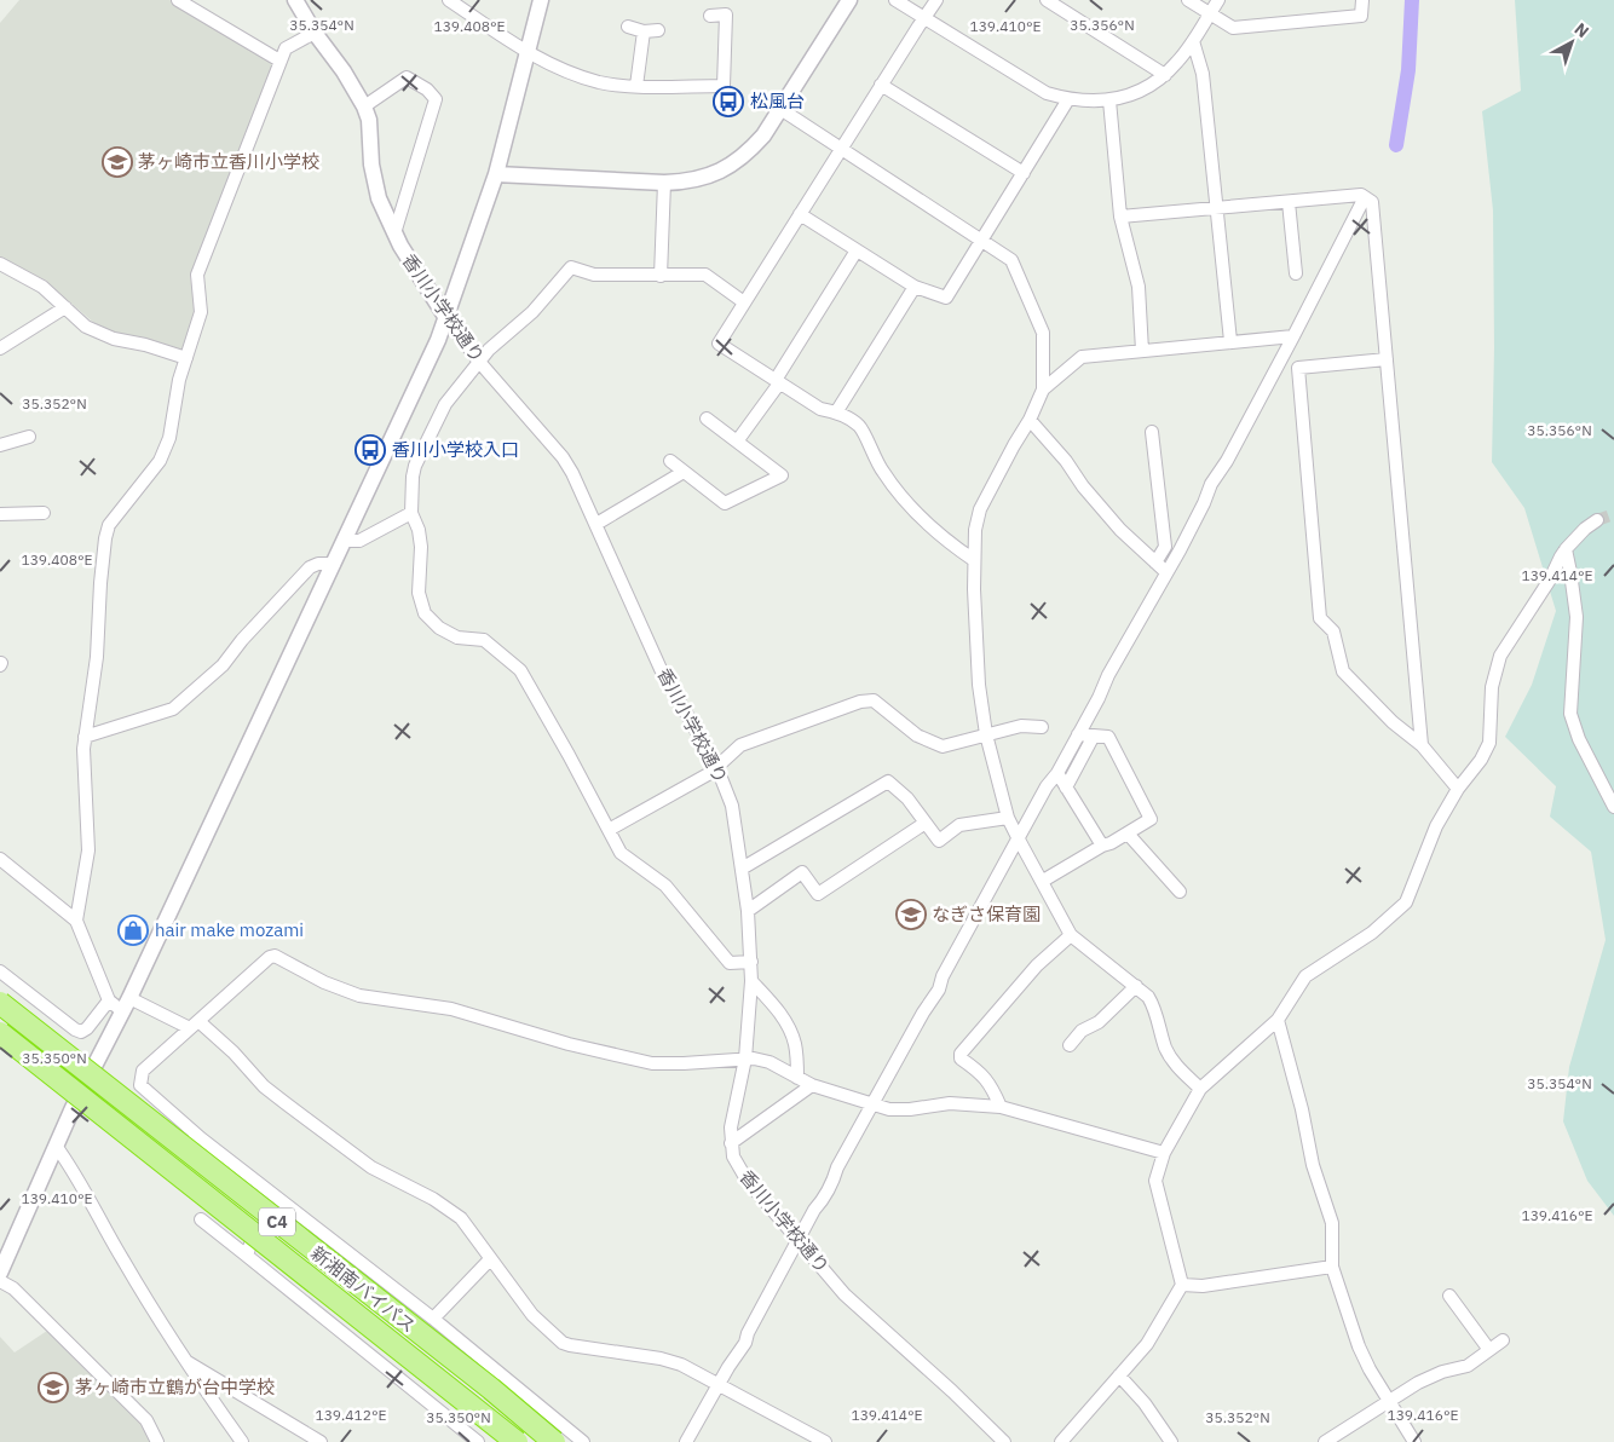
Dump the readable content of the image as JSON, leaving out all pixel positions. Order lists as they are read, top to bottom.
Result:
{
  "streets": {
    "highway": ["C4", "新湘南バイパス"],
    "street": ["香川小学校通り"]
  },
  "places": {
    "bus stop": ["松風台", "香川小学校入口"],
    "school or university": ["茅ヶ崎市立香川小学校", "なぎさ保育園", "茅ヶ崎市立鶴が台中学校"],
    "shop": ["hair make mozami"]
  },
  "north": "top right",
  "coordinates": [
    "35.354°N",
    "35.356°N",
    "139.408°E",
    "139.410°E",
    "35.352°N",
    "139.414°E",
    "35.350°N",
    "139.416°E",
    "139.412°E"
  ]
}
